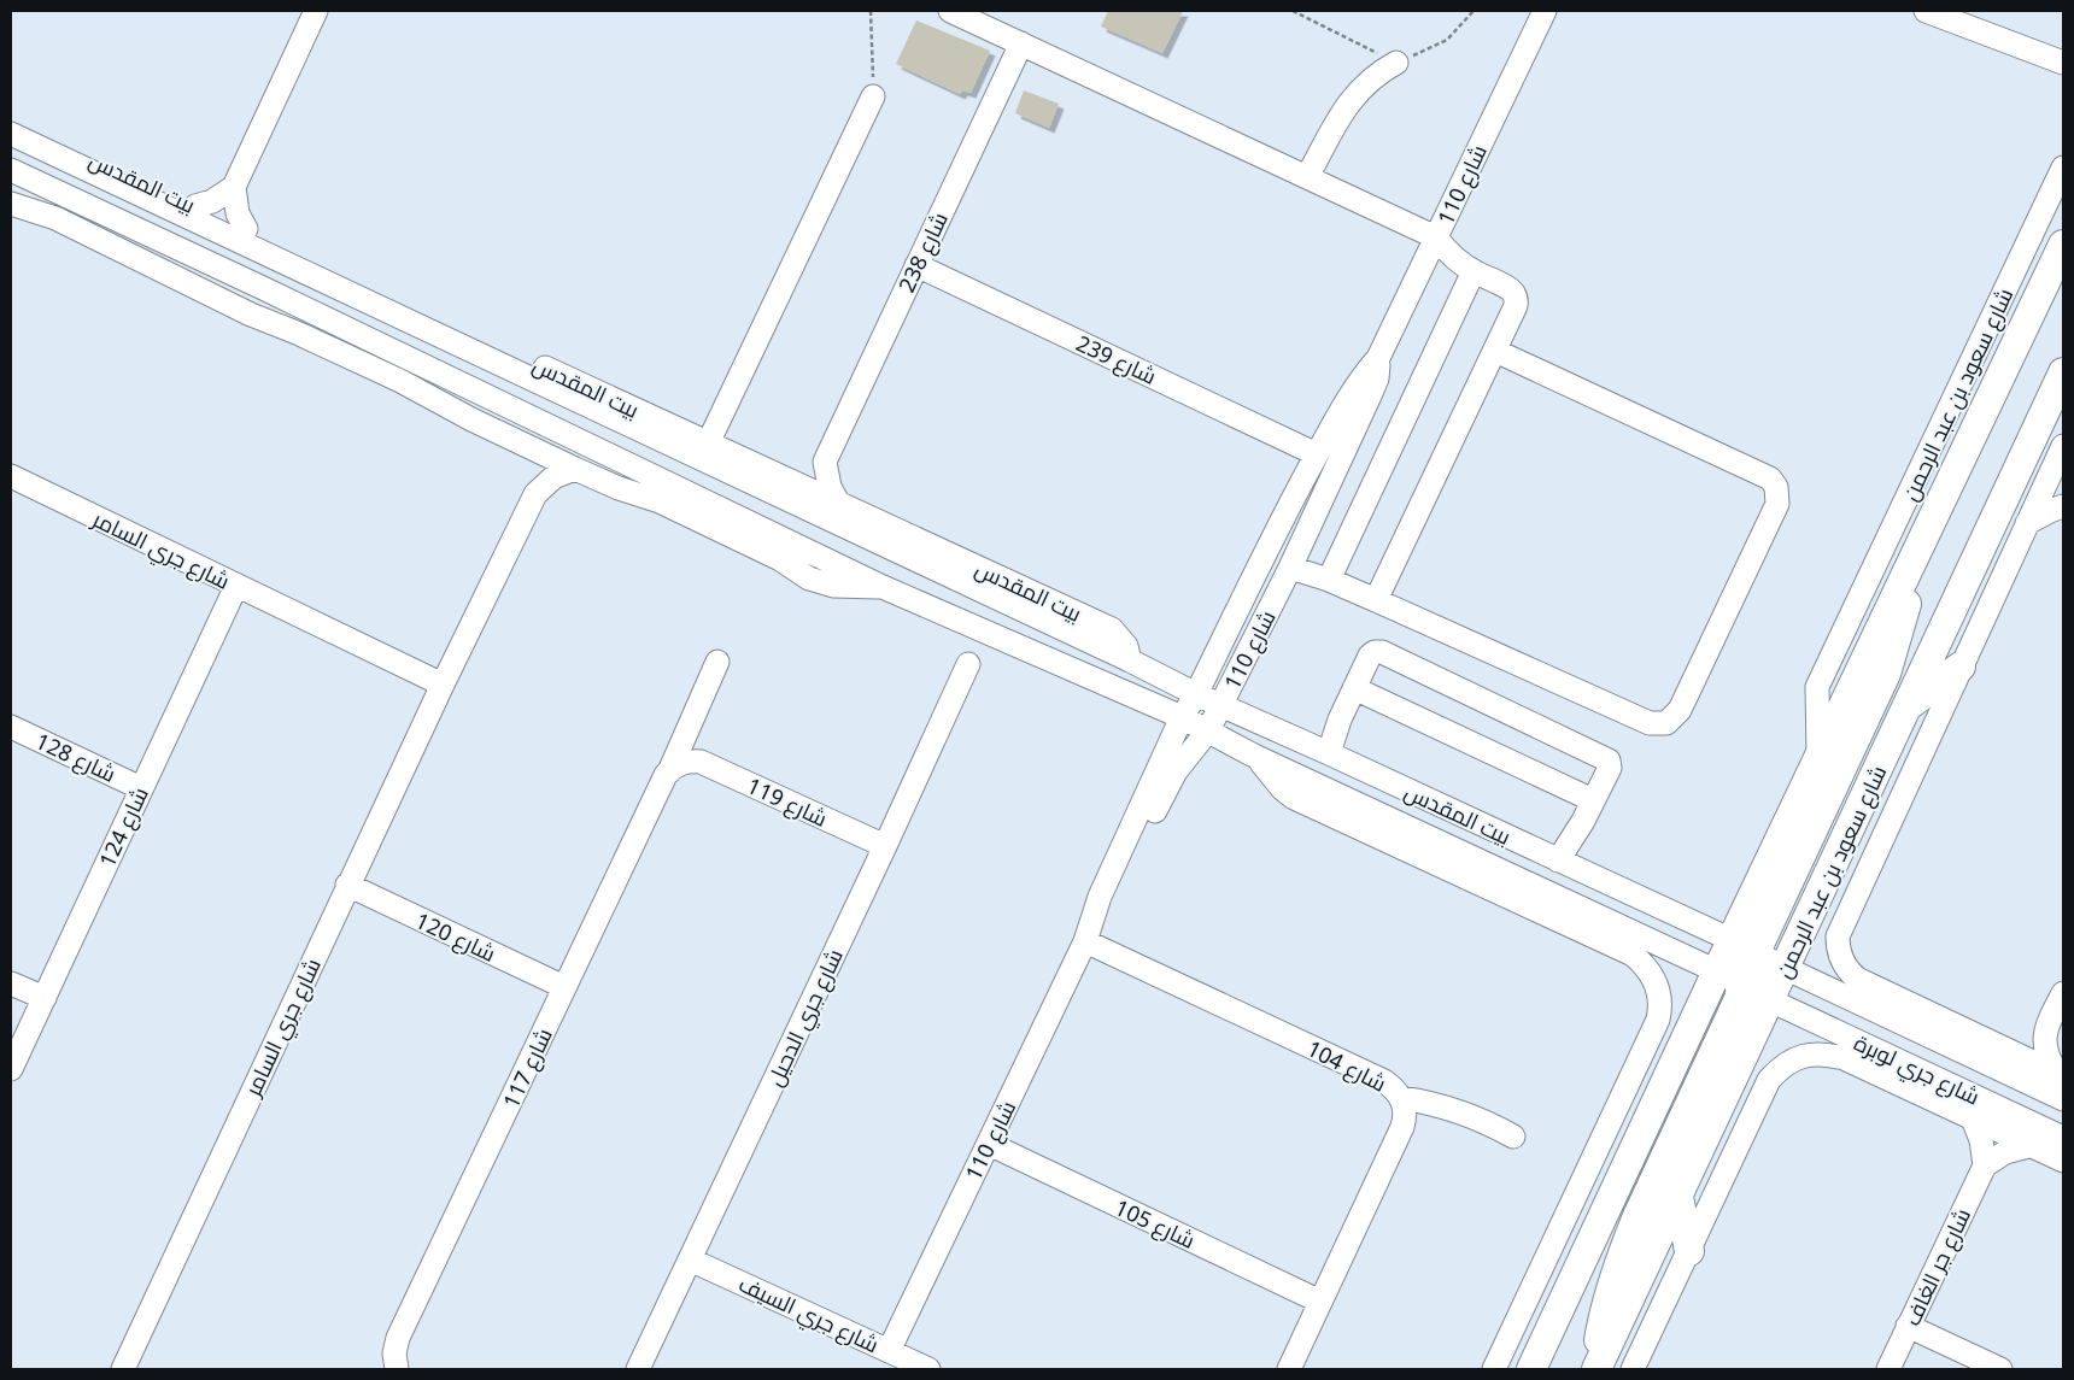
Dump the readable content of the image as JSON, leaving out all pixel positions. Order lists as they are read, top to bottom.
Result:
{
  "streets": {
    "main road": ["شارع سعود بن عبد الرحمن"],
    "street": [
      "بيت المقدس",
      "شارع 110",
      "شارع 238",
      "شارع 239",
      "شارع جري السامر",
      "شارع 128",
      "شارع 119",
      "شارع 124",
      "شارع 120",
      "شارع جري الدحيل",
      "شارع 104",
      "شارع 117",
      "شارع جري لوبرة",
      "شارع 105",
      "شارع جر الغاف",
      "شارع جري السيف"
    ]
  },
  "crossings": [
    ["بيت المقدس", "شارع 110"],
    ["بيت المقدس", "شارع سعود بن عبد الرحمن"],
    ["بيت المقدس", "شارع جري السامر"],
    ["بيت المقدس", "شارع جري لوبرة"],
    ["شارع 110", "شارع 239"],
    ["شارع 110", "شارع 104"],
    ["شارع 110", "شارع 105"],
    ["شارع 110", "شارع جري السيف"],
    ["شارع 238", "شارع 239"],
    ["شارع سعود بن عبد الرحمن", "شارع جري لوبرة"],
    ["شارع جري السامر", "شارع 124"],
    ["شارع جري السامر", "شارع 120"],
    ["شارع 128", "شارع 124"],
    ["شارع 119", "شارع جري الدحيل"],
    ["شارع 119", "شارع 117"],
    ["شارع 120", "شارع 117"],
    ["شارع جري الدحيل", "شارع جري السيف"],
    ["شارع 104", "شارع 105"]
  ]
}
